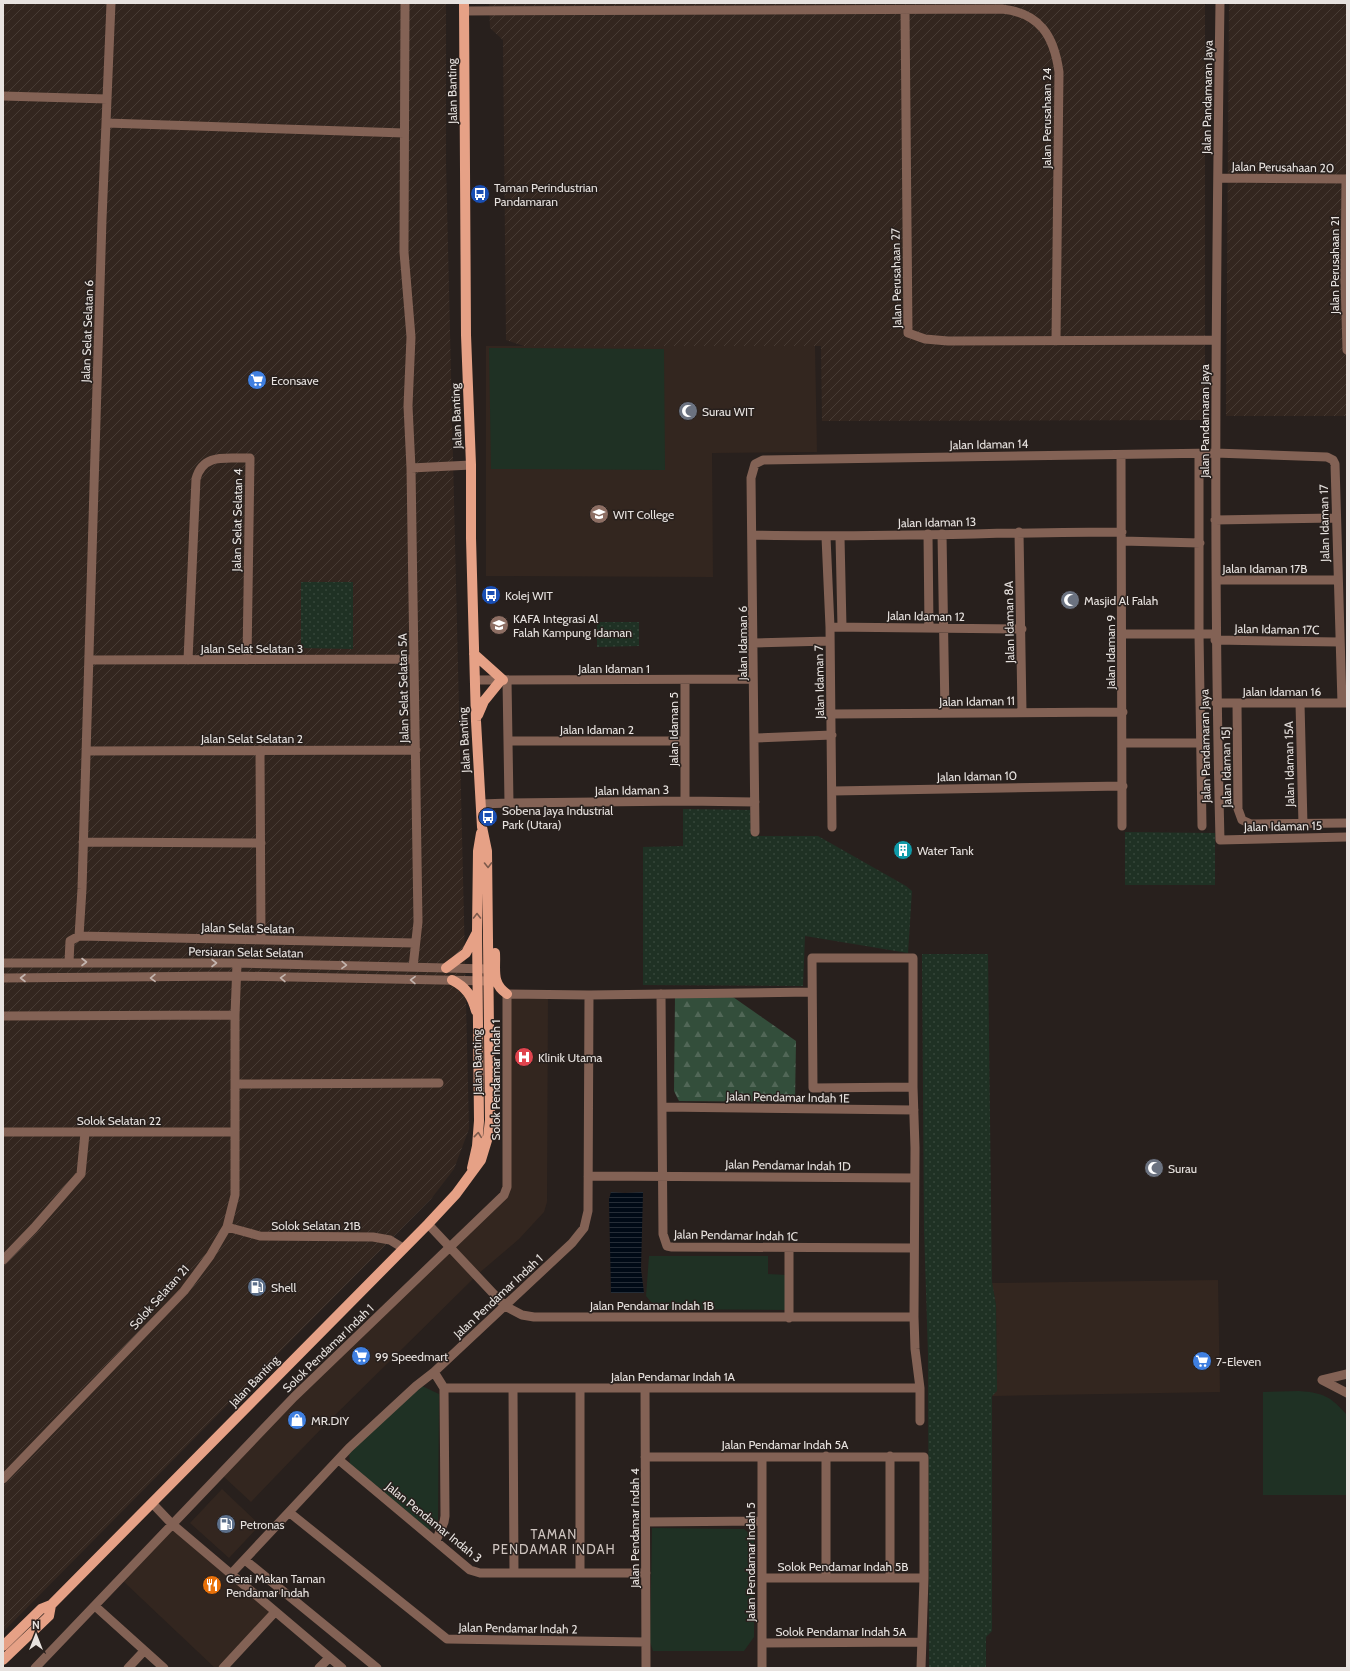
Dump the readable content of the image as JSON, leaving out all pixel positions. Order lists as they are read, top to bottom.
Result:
{
  "streets": {
    "main road": ["Jalan Banting"],
    "street": [
      "Jalan Pandamaran Jaya",
      "Jalan Perusahaan 24",
      "Jalan Perusahaan 20",
      "Jalan Perusahaan 21",
      "Jalan Perusahaan 27",
      "Jalan Selat Selatan 6",
      "Jalan Idaman 14",
      "Jalan Selat Selatan 4",
      "Jalan Idaman 13",
      "Jalan Idaman 17",
      "Jalan Idaman 17B",
      "Jalan Idaman 12",
      "Jalan Idaman 8A",
      "Jalan Idaman 17C",
      "Jalan Idaman 6",
      "Jalan Selat Selatan 3",
      "Jalan Idaman 9",
      "Jalan Idaman 1",
      "Jalan Idaman 7",
      "Jalan Selat Selatan 5A",
      "Jalan Idaman 16",
      "Jalan Idaman 11",
      "Jalan Idaman 2",
      "Jalan Idaman 5",
      "Jalan Selat Selatan 2",
      "Jalan Idaman 15A",
      "Jalan Idaman 15J",
      "Jalan Idaman 10",
      "Jalan Idaman 3",
      "Jalan Idaman 15",
      "Jalan Selat Selatan",
      "Persiaran Selat Selatan",
      "Solok Pendamar Indah 1",
      "Jalan Pendamar Indah 1E",
      "Solok Selatan 22",
      "Jalan Pendamar Indah 1D",
      "Solok Selatan 21B",
      "Jalan Pendamar Indah 1C",
      "Jalan Pendamar Indah 1",
      "Solok Selatan 21",
      "Jalan Pendamar Indah 1B",
      "Jalan Pendamar Indah 1A",
      "Jalan Pendamar Indah 5A",
      "Jalan Pendamar Indah 3",
      "Jalan Pendamar Indah 4",
      "Jalan Pendamar Indah 5",
      "Solok Pendamar Indah 5B",
      "Jalan Pendamar Indah 2",
      "Solok Pendamar Indah 5A"
    ]
  },
  "crossings": [
    ["Jalan Banting", "Jalan Perusahaan 24"],
    ["Jalan Banting", "Jalan Idaman 1"],
    ["Jalan Banting", "Jalan Idaman 3"],
    ["Jalan Banting", "Persiaran Selat Selatan"],
    ["Jalan Banting", "Solok Selatan 21B"],
    ["Jalan Banting", "Jalan Pendamar Indah 1B"],
    ["Jalan Pandamaran Jaya", "Jalan Perusahaan 20"],
    ["Jalan Pandamaran Jaya", "Jalan Perusahaan 27"],
    ["Jalan Pandamaran Jaya", "Jalan Idaman 14"],
    ["Jalan Pandamaran Jaya", "Jalan Idaman 13"],
    ["Jalan Pandamaran Jaya", "Jalan Idaman 17"],
    ["Jalan Pandamaran Jaya", "Jalan Idaman 17B"],
    ["Jalan Pandamaran Jaya", "Jalan Idaman 17C"],
    ["Jalan Pandamaran Jaya", "Jalan Idaman 16"],
    ["Jalan Pandamaran Jaya", "Jalan Idaman 15"],
    ["Jalan Perusahaan 24", "Jalan Perusahaan 27"],
    ["Jalan Perusahaan 20", "Jalan Perusahaan 21"],
    ["Jalan Selat Selatan 6", "Jalan Selat Selatan 3"],
    ["Jalan Selat Selatan 6", "Jalan Selat Selatan 2"],
    ["Jalan Selat Selatan 6", "Jalan Selat Selatan"],
    ["Jalan Idaman 14", "Jalan Idaman 17"],
    ["Jalan Idaman 14", "Jalan Idaman 6"],
    ["Jalan Idaman 14", "Jalan Idaman 9"],
    ["Jalan Selat Selatan 4", "Jalan Selat Selatan 3"],
    ["Jalan Idaman 13", "Jalan Idaman 8A"],
    ["Jalan Idaman 13", "Jalan Idaman 6"],
    ["Jalan Idaman 13", "Jalan Idaman 9"],
    ["Jalan Idaman 13", "Jalan Idaman 7"],
    ["Jalan Idaman 17", "Jalan Idaman 17B"],
    ["Jalan Idaman 17", "Jalan Idaman 17C"],
    ["Jalan Idaman 17", "Jalan Idaman 16"],
    ["Jalan Idaman 12", "Jalan Idaman 8A"],
    ["Jalan Idaman 12", "Jalan Idaman 7"],
    ["Jalan Idaman 8A", "Jalan Idaman 11"],
    ["Jalan Idaman 17C", "Jalan Idaman 9"],
    ["Jalan Idaman 6", "Jalan Idaman 1"],
    ["Jalan Idaman 6", "Jalan Idaman 3"],
    ["Jalan Selat Selatan 3", "Jalan Selat Selatan 5A"],
    ["Jalan Idaman 9", "Jalan Idaman 11"],
    ["Jalan Idaman 9", "Jalan Idaman 10"],
    ["Jalan Idaman 1", "Jalan Idaman 5"],
    ["Jalan Idaman 7", "Jalan Idaman 11"],
    ["Jalan Idaman 7", "Jalan Idaman 10"],
    ["Jalan Selat Selatan 5A", "Jalan Selat Selatan 2"],
    ["Jalan Selat Selatan 5A", "Jalan Selat Selatan"],
    ["Jalan Selat Selatan 5A", "Persiaran Selat Selatan"],
    ["Jalan Idaman 16", "Jalan Idaman 15A"],
    ["Jalan Idaman 16", "Jalan Idaman 15J"],
    ["Jalan Idaman 2", "Jalan Idaman 5"],
    ["Jalan Idaman 5", "Jalan Idaman 3"],
    ["Jalan Idaman 15A", "Jalan Idaman 15J"],
    ["Persiaran Selat Selatan", "Solok Selatan 21"],
    ["Solok Pendamar Indah 1", "Jalan Pendamar Indah 1B"],
    ["Jalan Pendamar Indah 1E", "Jalan Pendamar Indah 1C"],
    ["Solok Selatan 22", "Solok Selatan 21"],
    ["Jalan Pendamar Indah 1D", "Jalan Pendamar Indah 1C"],
    ["Jalan Pendamar Indah 1D", "Jalan Pendamar Indah 1"],
    ["Solok Selatan 21B", "Solok Selatan 21"],
    ["Jalan Pendamar Indah 1", "Jalan Pendamar Indah 1B"],
    ["Jalan Pendamar Indah 1", "Jalan Pendamar Indah 3"],
    ["Jalan Pendamar Indah 1", "Jalan Pendamar Indah 2"],
    ["Jalan Pendamar Indah 1A", "Jalan Pendamar Indah 4"],
    ["Jalan Pendamar Indah 5A", "Jalan Pendamar Indah 4"],
    ["Jalan Pendamar Indah 5A", "Jalan Pendamar Indah 5"],
    ["Jalan Pendamar Indah 5A", "Solok Pendamar Indah 5B"],
    ["Jalan Pendamar Indah 3", "Jalan Pendamar Indah 4"],
    ["Jalan Pendamar Indah 4", "Jalan Pendamar Indah 2"],
    ["Jalan Pendamar Indah 5", "Solok Pendamar Indah 5B"],
    ["Jalan Pendamar Indah 5", "Solok Pendamar Indah 5A"]
  ],
  "districts": ["TAMAN PENDAMAR INDAH"],
  "places": {
    "bus stop": ["Taman Perindustrian Pandamaran", "Kolej WIT", "Sobena Jaya Industrial Park (Utara)"],
    "supermarket": ["Econsave", "99 Speedmart", "7-Eleven"],
    "mosque": ["Surau WIT", "Masjid Al Falah", "Surau"],
    "school or university": ["WIT College", "KAFA Integrasi Al Falah Kampung Idaman"],
    "building": ["Water Tank"],
    "hospital": ["Klinik Utama"],
    "fuel station": ["Shell", "Petronas"],
    "shop": ["MR.DIY"],
    "restaurant": ["Gerai Makan Taman Pendamar Indah"]
  },
  "north": "top"
}
